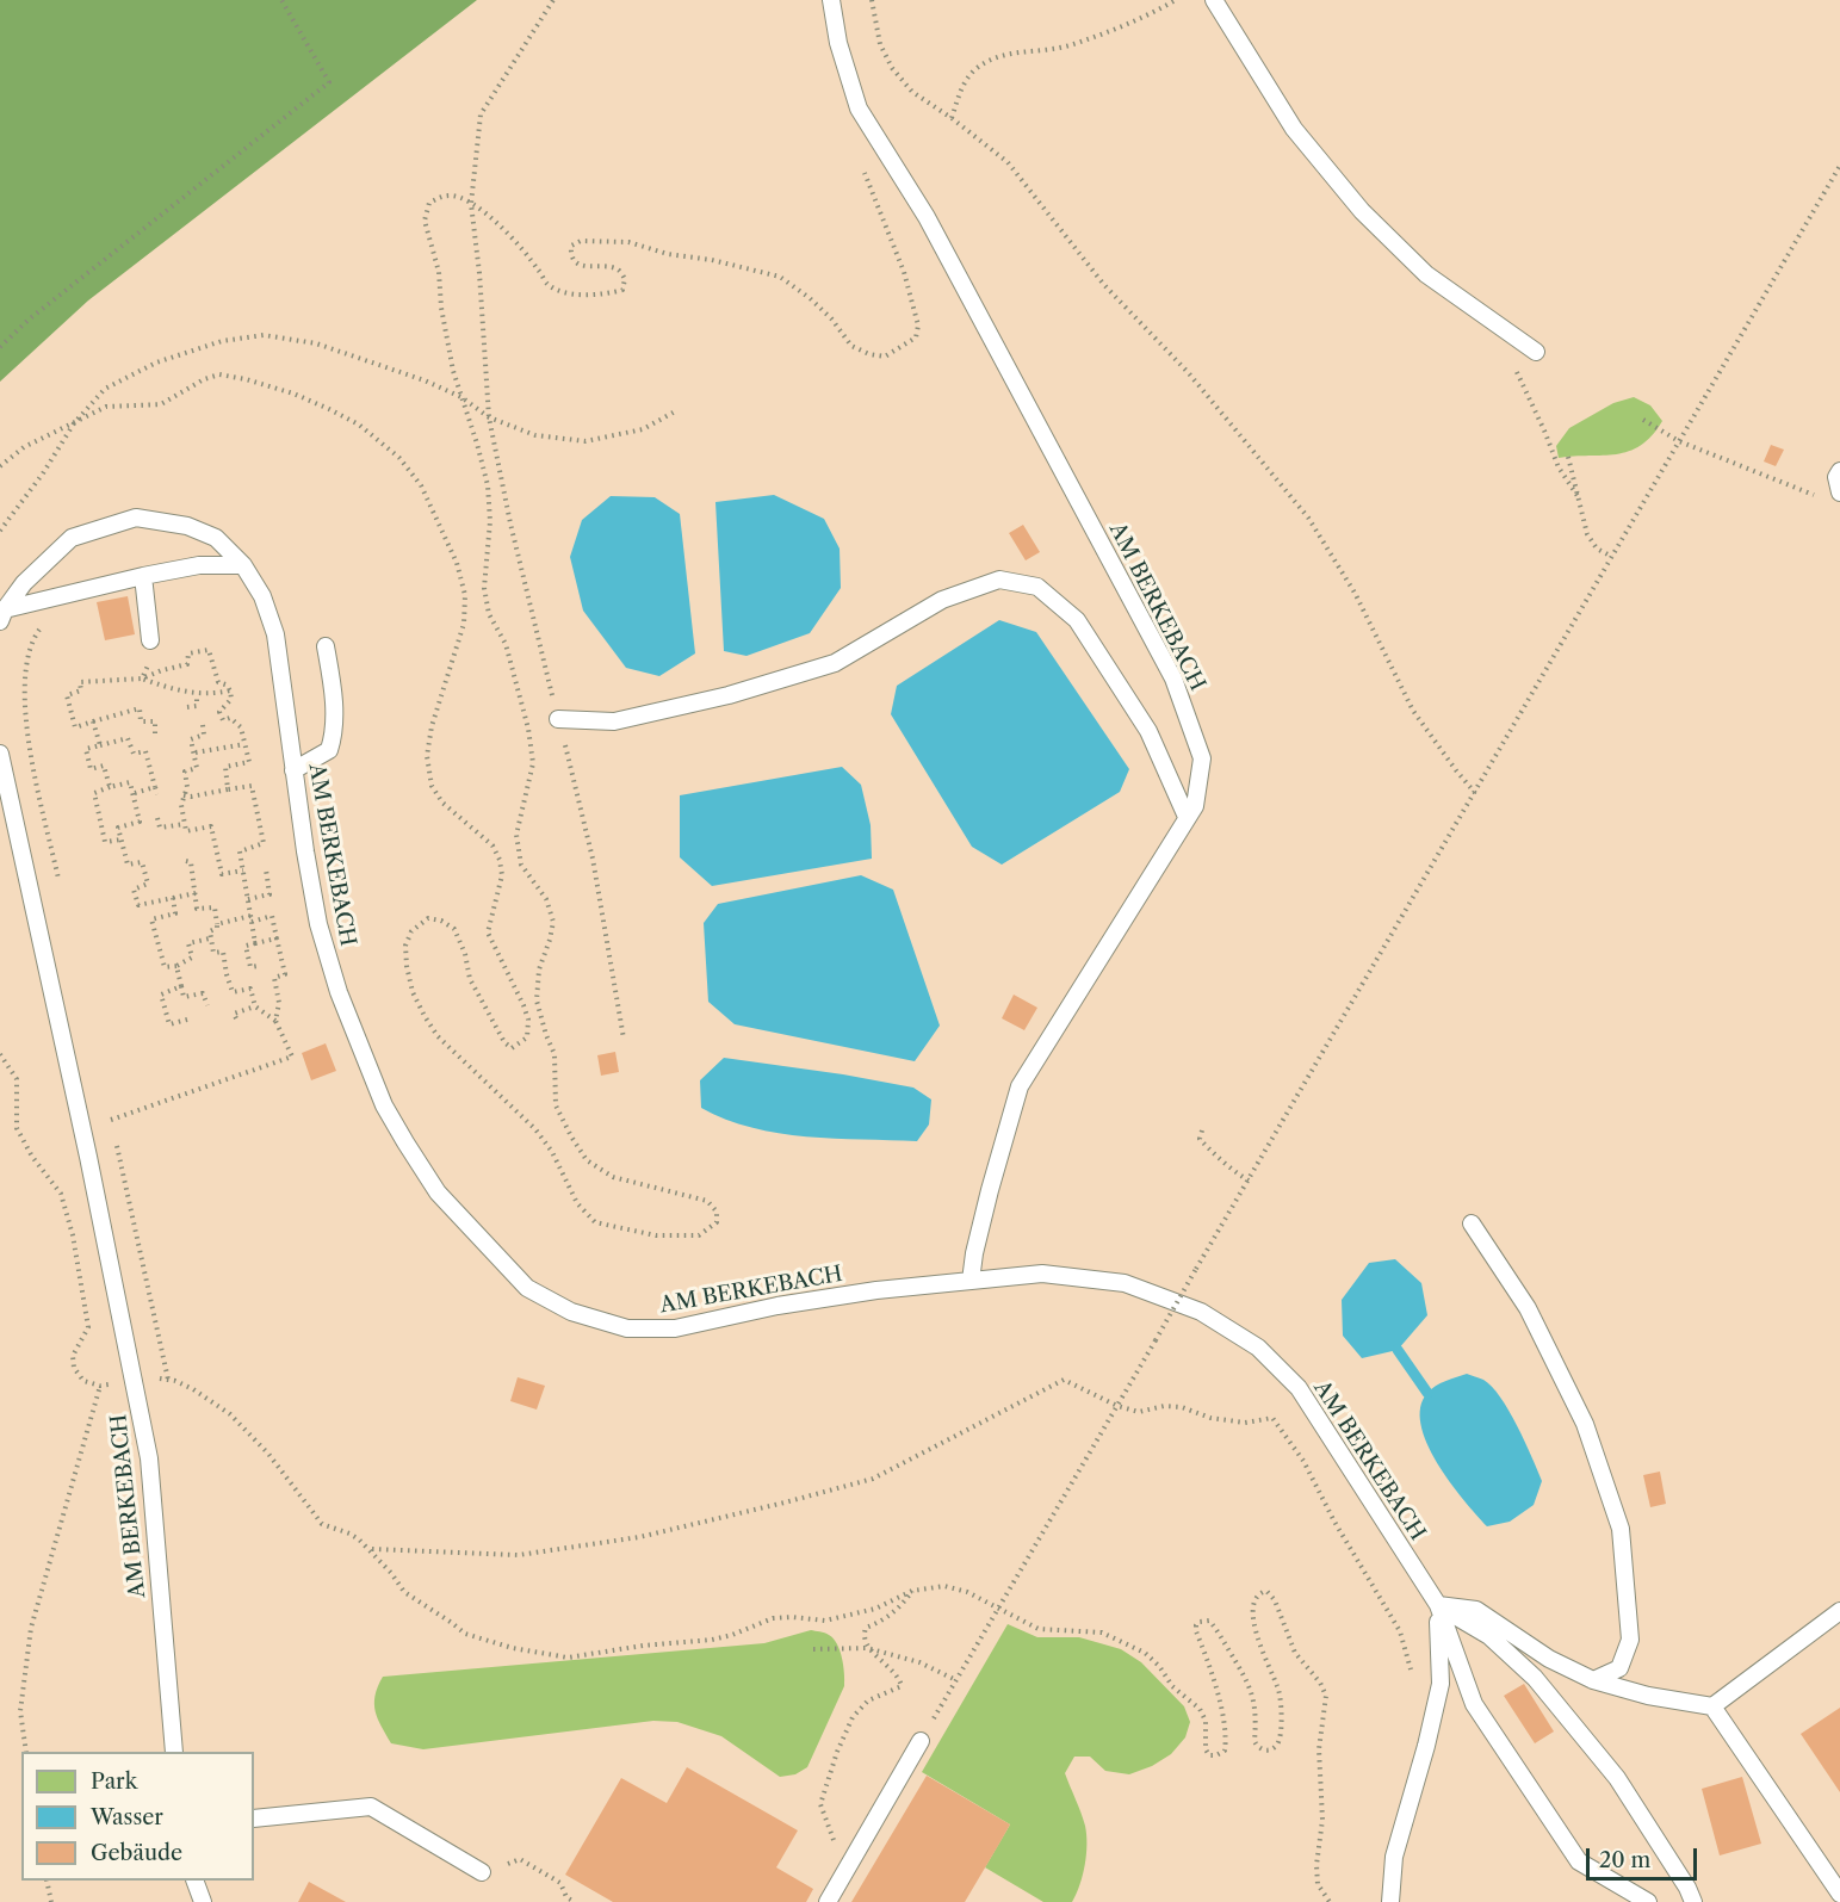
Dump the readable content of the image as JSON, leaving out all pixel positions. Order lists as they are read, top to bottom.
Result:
{
  "streets": {
    "lane": ["AM BERKEBACH"]
  },
  "legend": ["Park", "Wasser", "Gebäude"],
  "scale_bar": "20 m"
}
